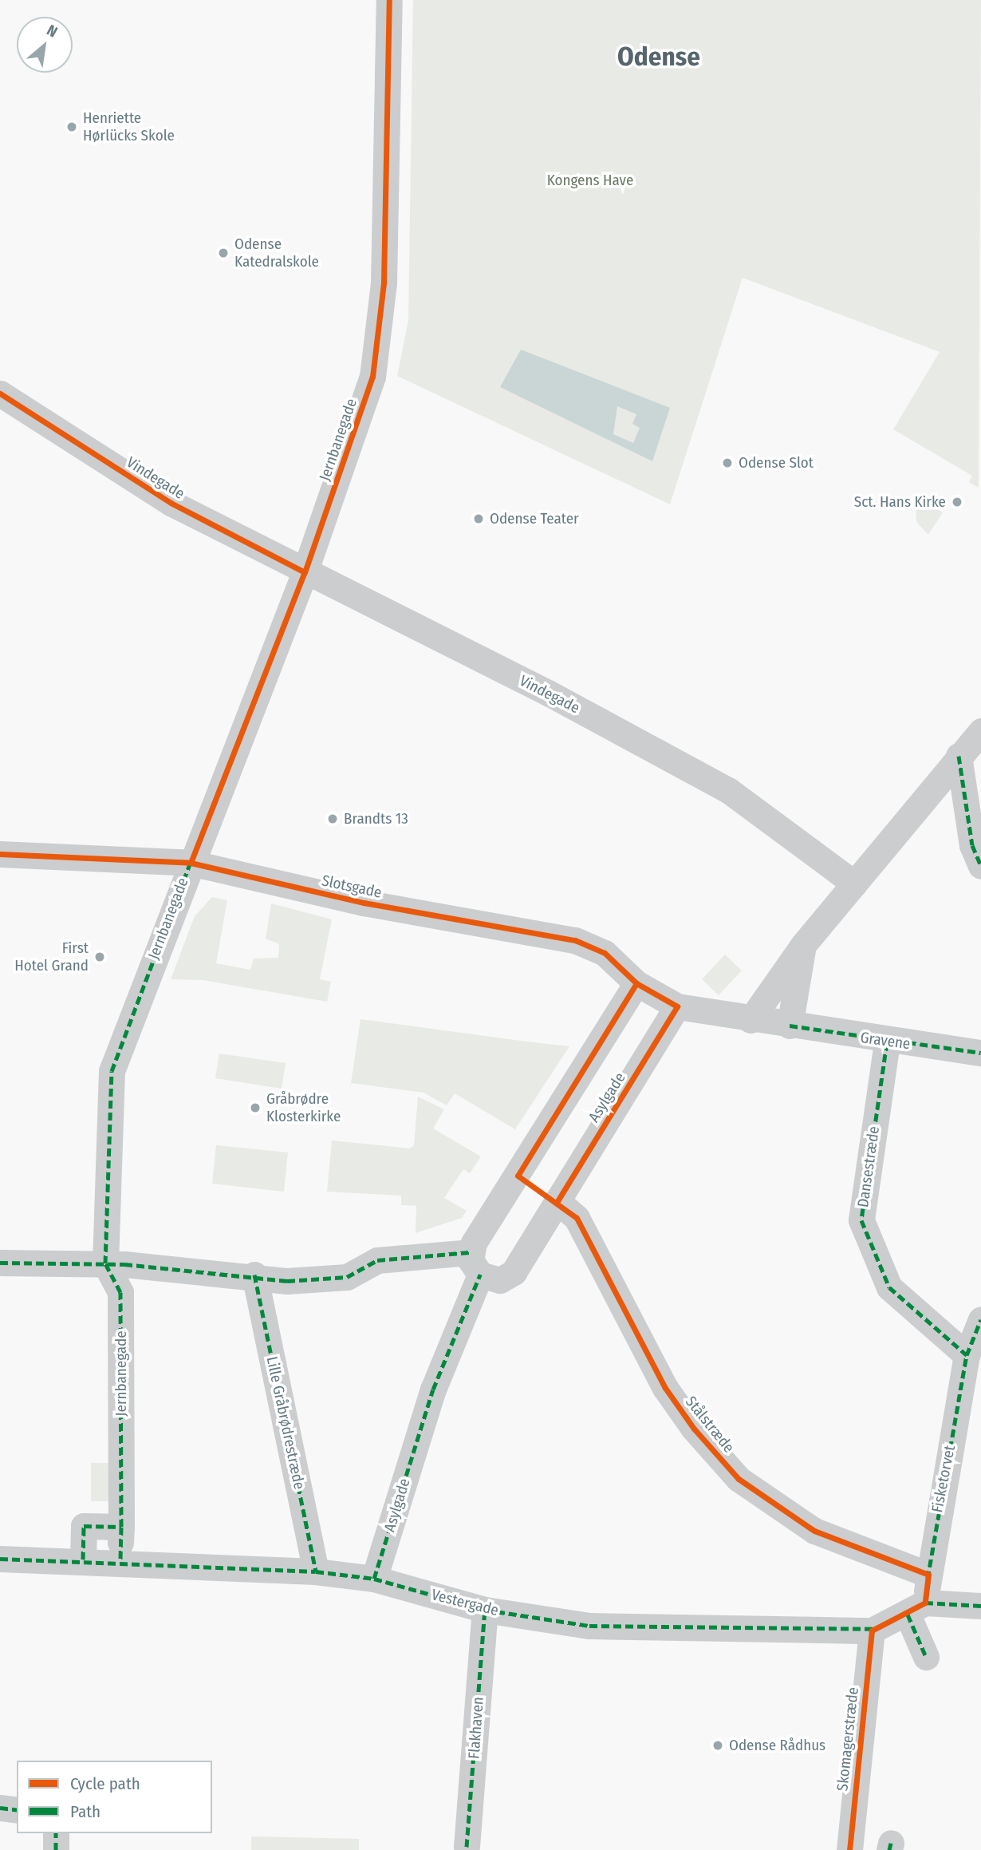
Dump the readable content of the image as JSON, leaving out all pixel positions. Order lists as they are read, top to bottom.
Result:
{
  "streets": {
    "street": [
      "Jernbanegade",
      "Vindegade",
      "Slotsgade",
      "Gravene",
      "Asylgade",
      "Dansestræde",
      "Lille Gråbrødrestræde",
      "Stålstræde",
      "Fisketorvet",
      "Vestergade",
      "Flakhaven",
      "Skomagerstræde"
    ]
  },
  "crossings": [
    ["Jernbanegade", "Vindegade"],
    ["Jernbanegade", "Slotsgade"],
    ["Jernbanegade", "Vestergade"],
    ["Slotsgade", "Asylgade"],
    ["Gravene", "Dansestræde"],
    ["Asylgade", "Stålstræde"],
    ["Asylgade", "Vestergade"],
    ["Dansestræde", "Fisketorvet"],
    ["Lille Gråbrødrestræde", "Vestergade"],
    ["Stålstræde", "Fisketorvet"],
    ["Fisketorvet", "Vestergade"],
    ["Vestergade", "Flakhaven"],
    ["Vestergade", "Skomagerstræde"]
  ],
  "districts": ["Odense"],
  "parks": ["Kongens Have"],
  "places": [
    "Henriette Hørlücks Skole",
    "Odense Katedralskole",
    "Odense Slot",
    "Sct. Hans Kirke",
    "Odense Teater",
    "Brandts 13",
    "First Hotel Grand",
    "Gråbrødre Klosterkirke",
    "Odense Rådhus"
  ],
  "legend": ["Cycle path", "Path"],
  "north": "top right"
}
